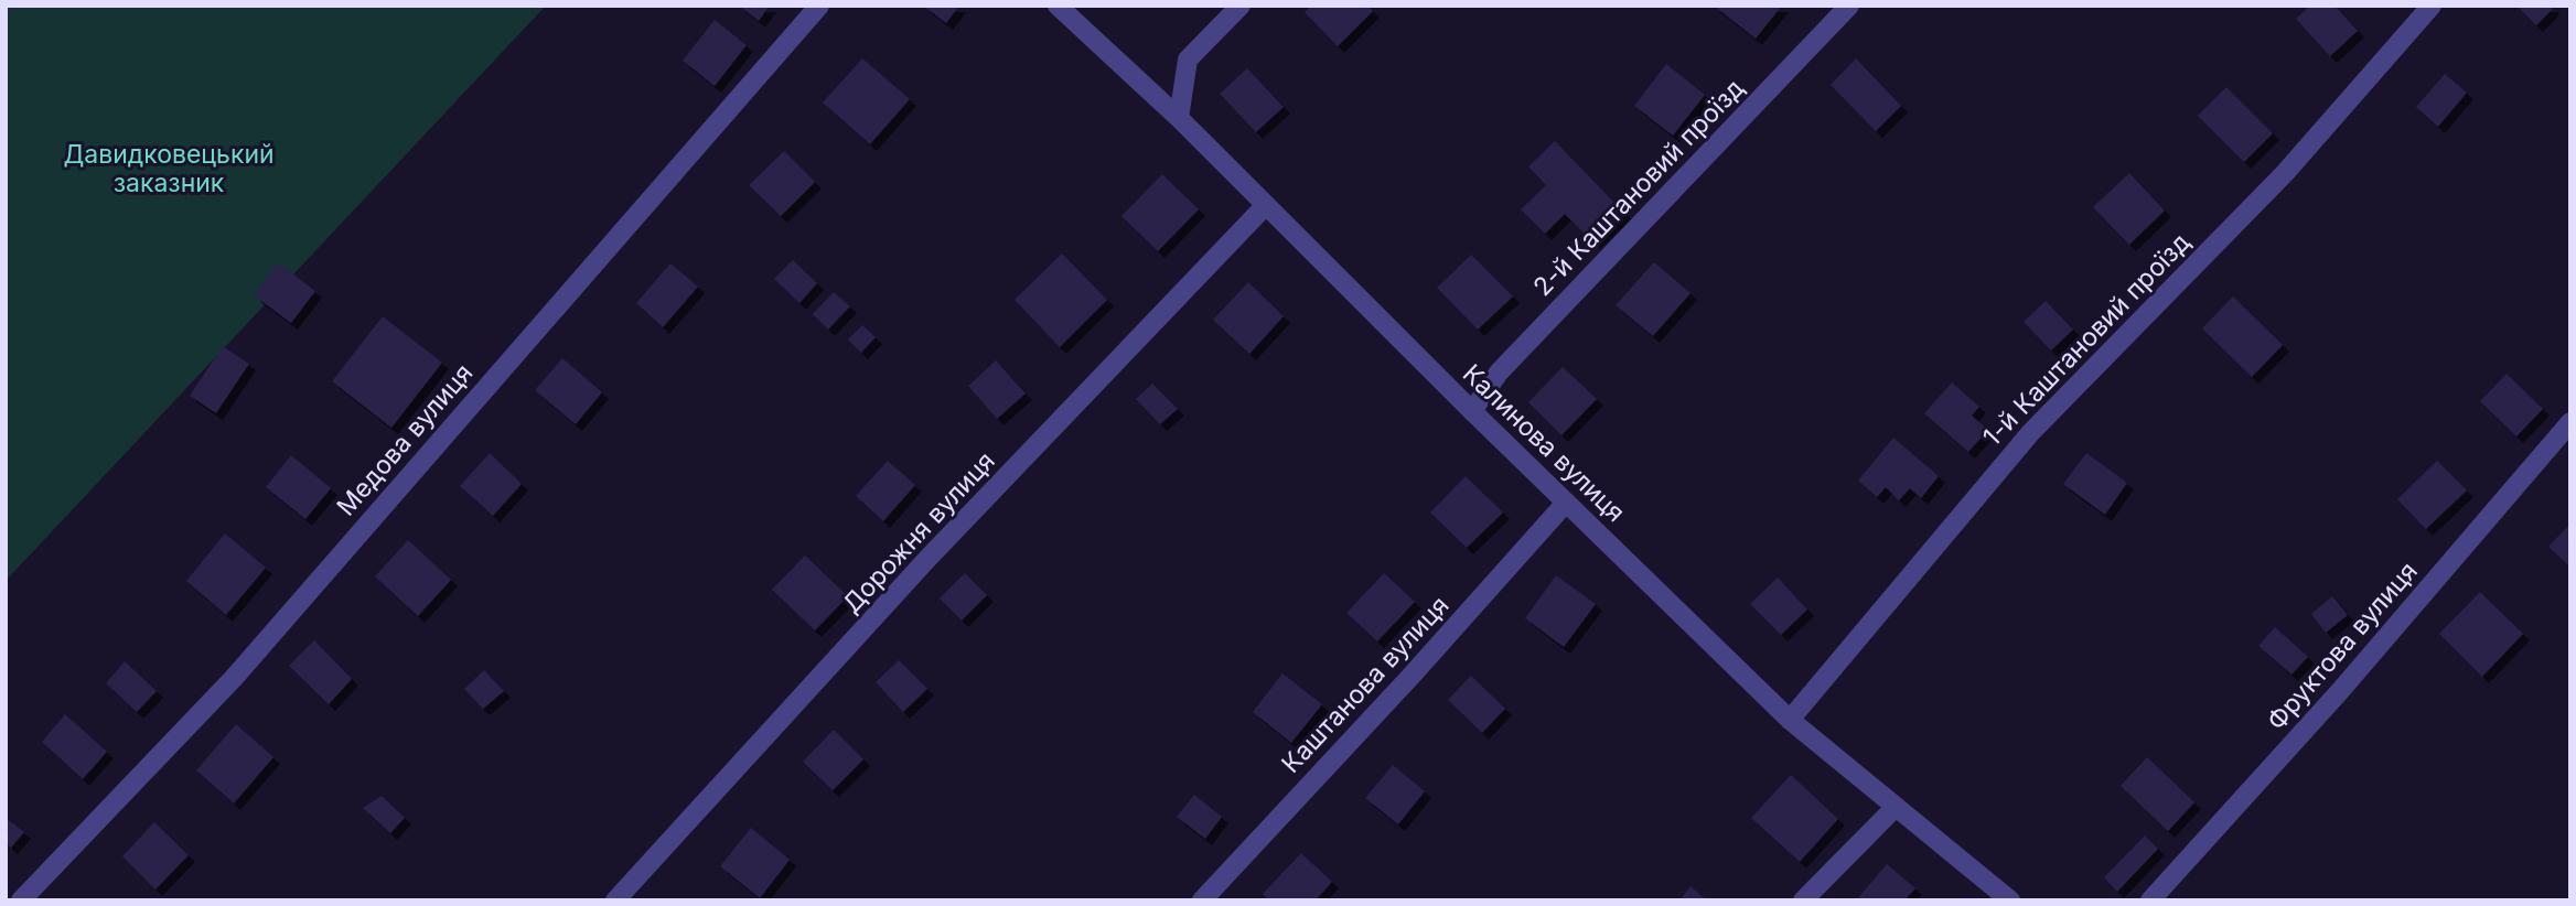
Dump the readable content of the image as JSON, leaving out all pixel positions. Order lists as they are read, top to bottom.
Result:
{
  "streets": {
    "street": [
      "2-й Каштановий проїзд",
      "1-й Каштановий проїзд",
      "Медова вулиця",
      "Калинова вулиця",
      "Дорожня вулиця",
      "Фруктова вулиця",
      "Каштанова вулиця"
    ]
  },
  "crossings": [
    ["2-й Каштановий проїзд", "Калинова вулиця"],
    ["1-й Каштановий проїзд", "Калинова вулиця"],
    ["Калинова вулиця", "Дорожня вулиця"],
    ["Калинова вулиця", "Каштанова вулиця"]
  ],
  "parks": ["Давидковецький заказник"]
}
